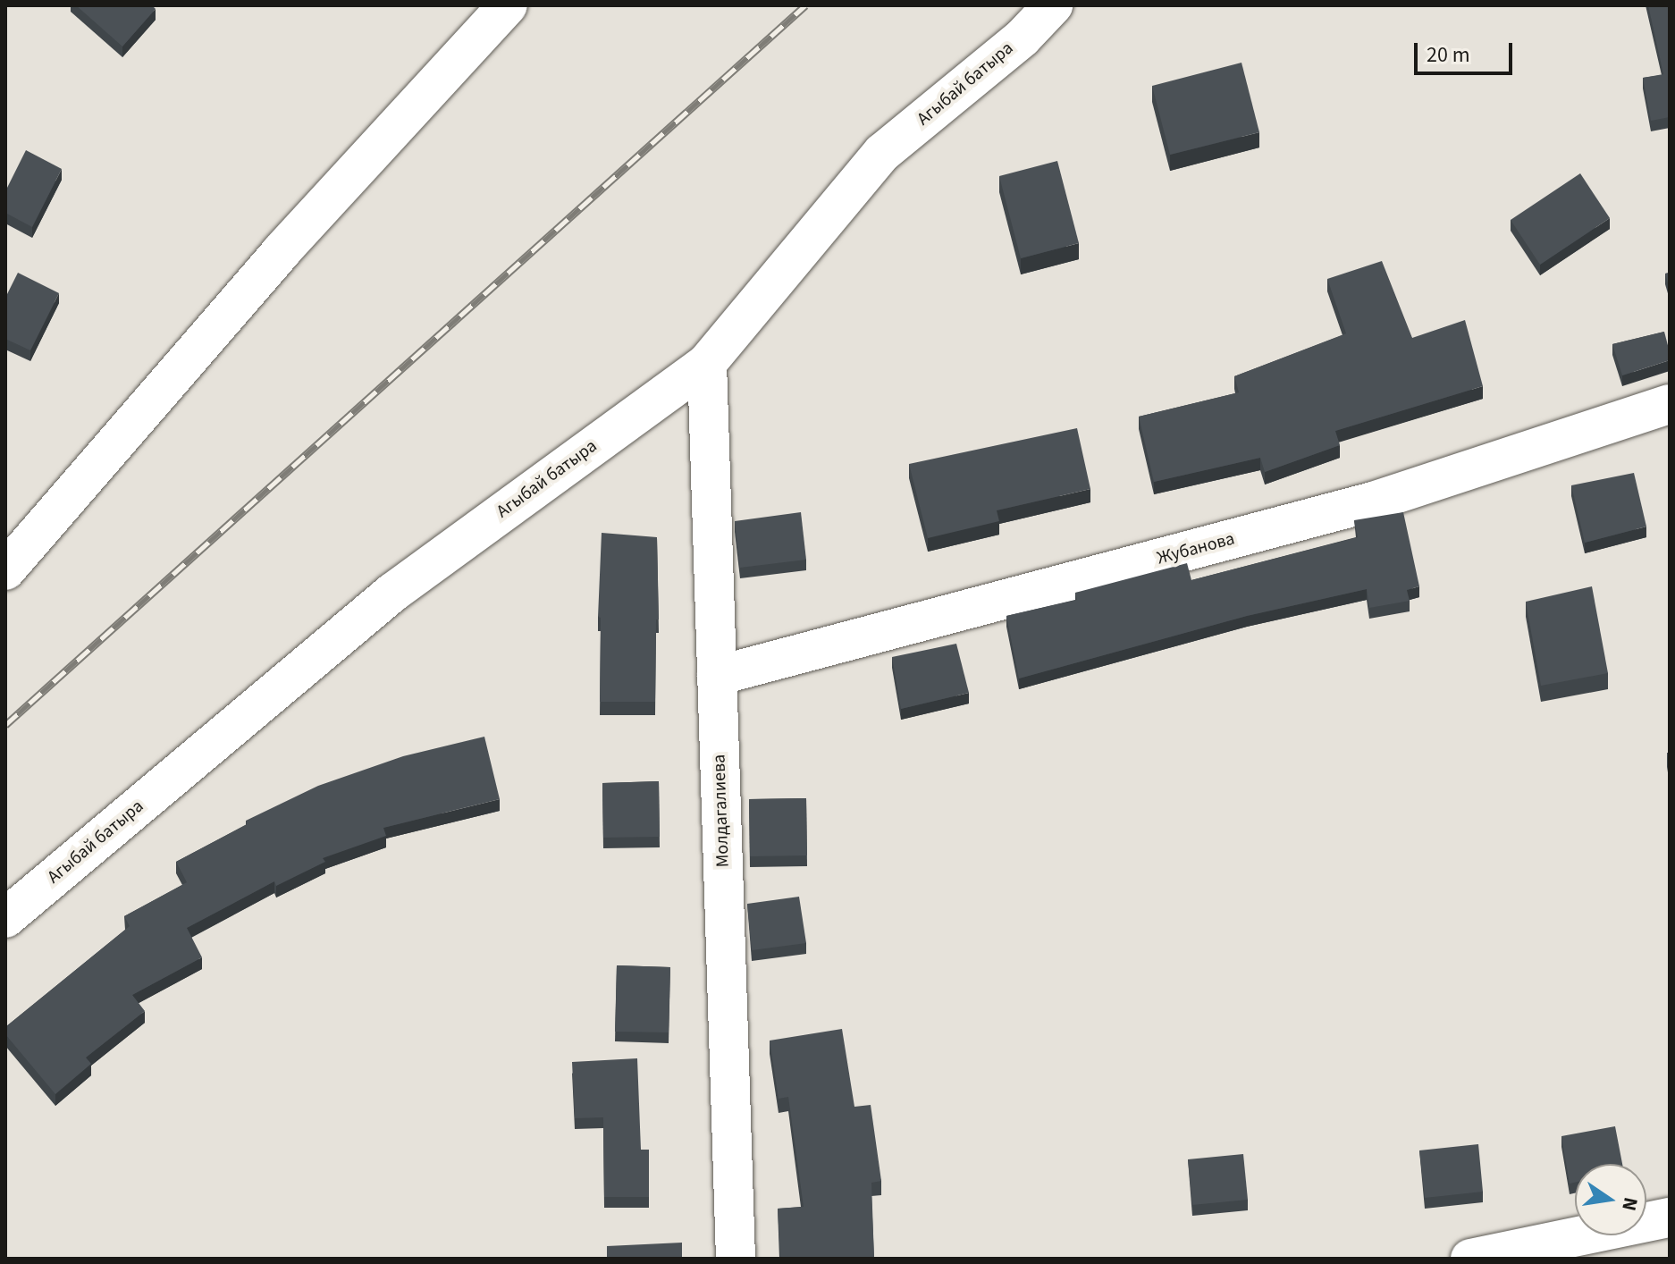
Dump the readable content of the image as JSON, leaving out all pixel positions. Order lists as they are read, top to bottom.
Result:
{
  "streets": {
    "street": ["Агыбай батыра", "Жубанова", "Молдагалиева"]
  },
  "crossings": [
    ["Агыбай батыра", "Молдагалиева"],
    ["Жубанова", "Молдагалиева"]
  ],
  "scale_bar": "20 m",
  "north": "right"
}
